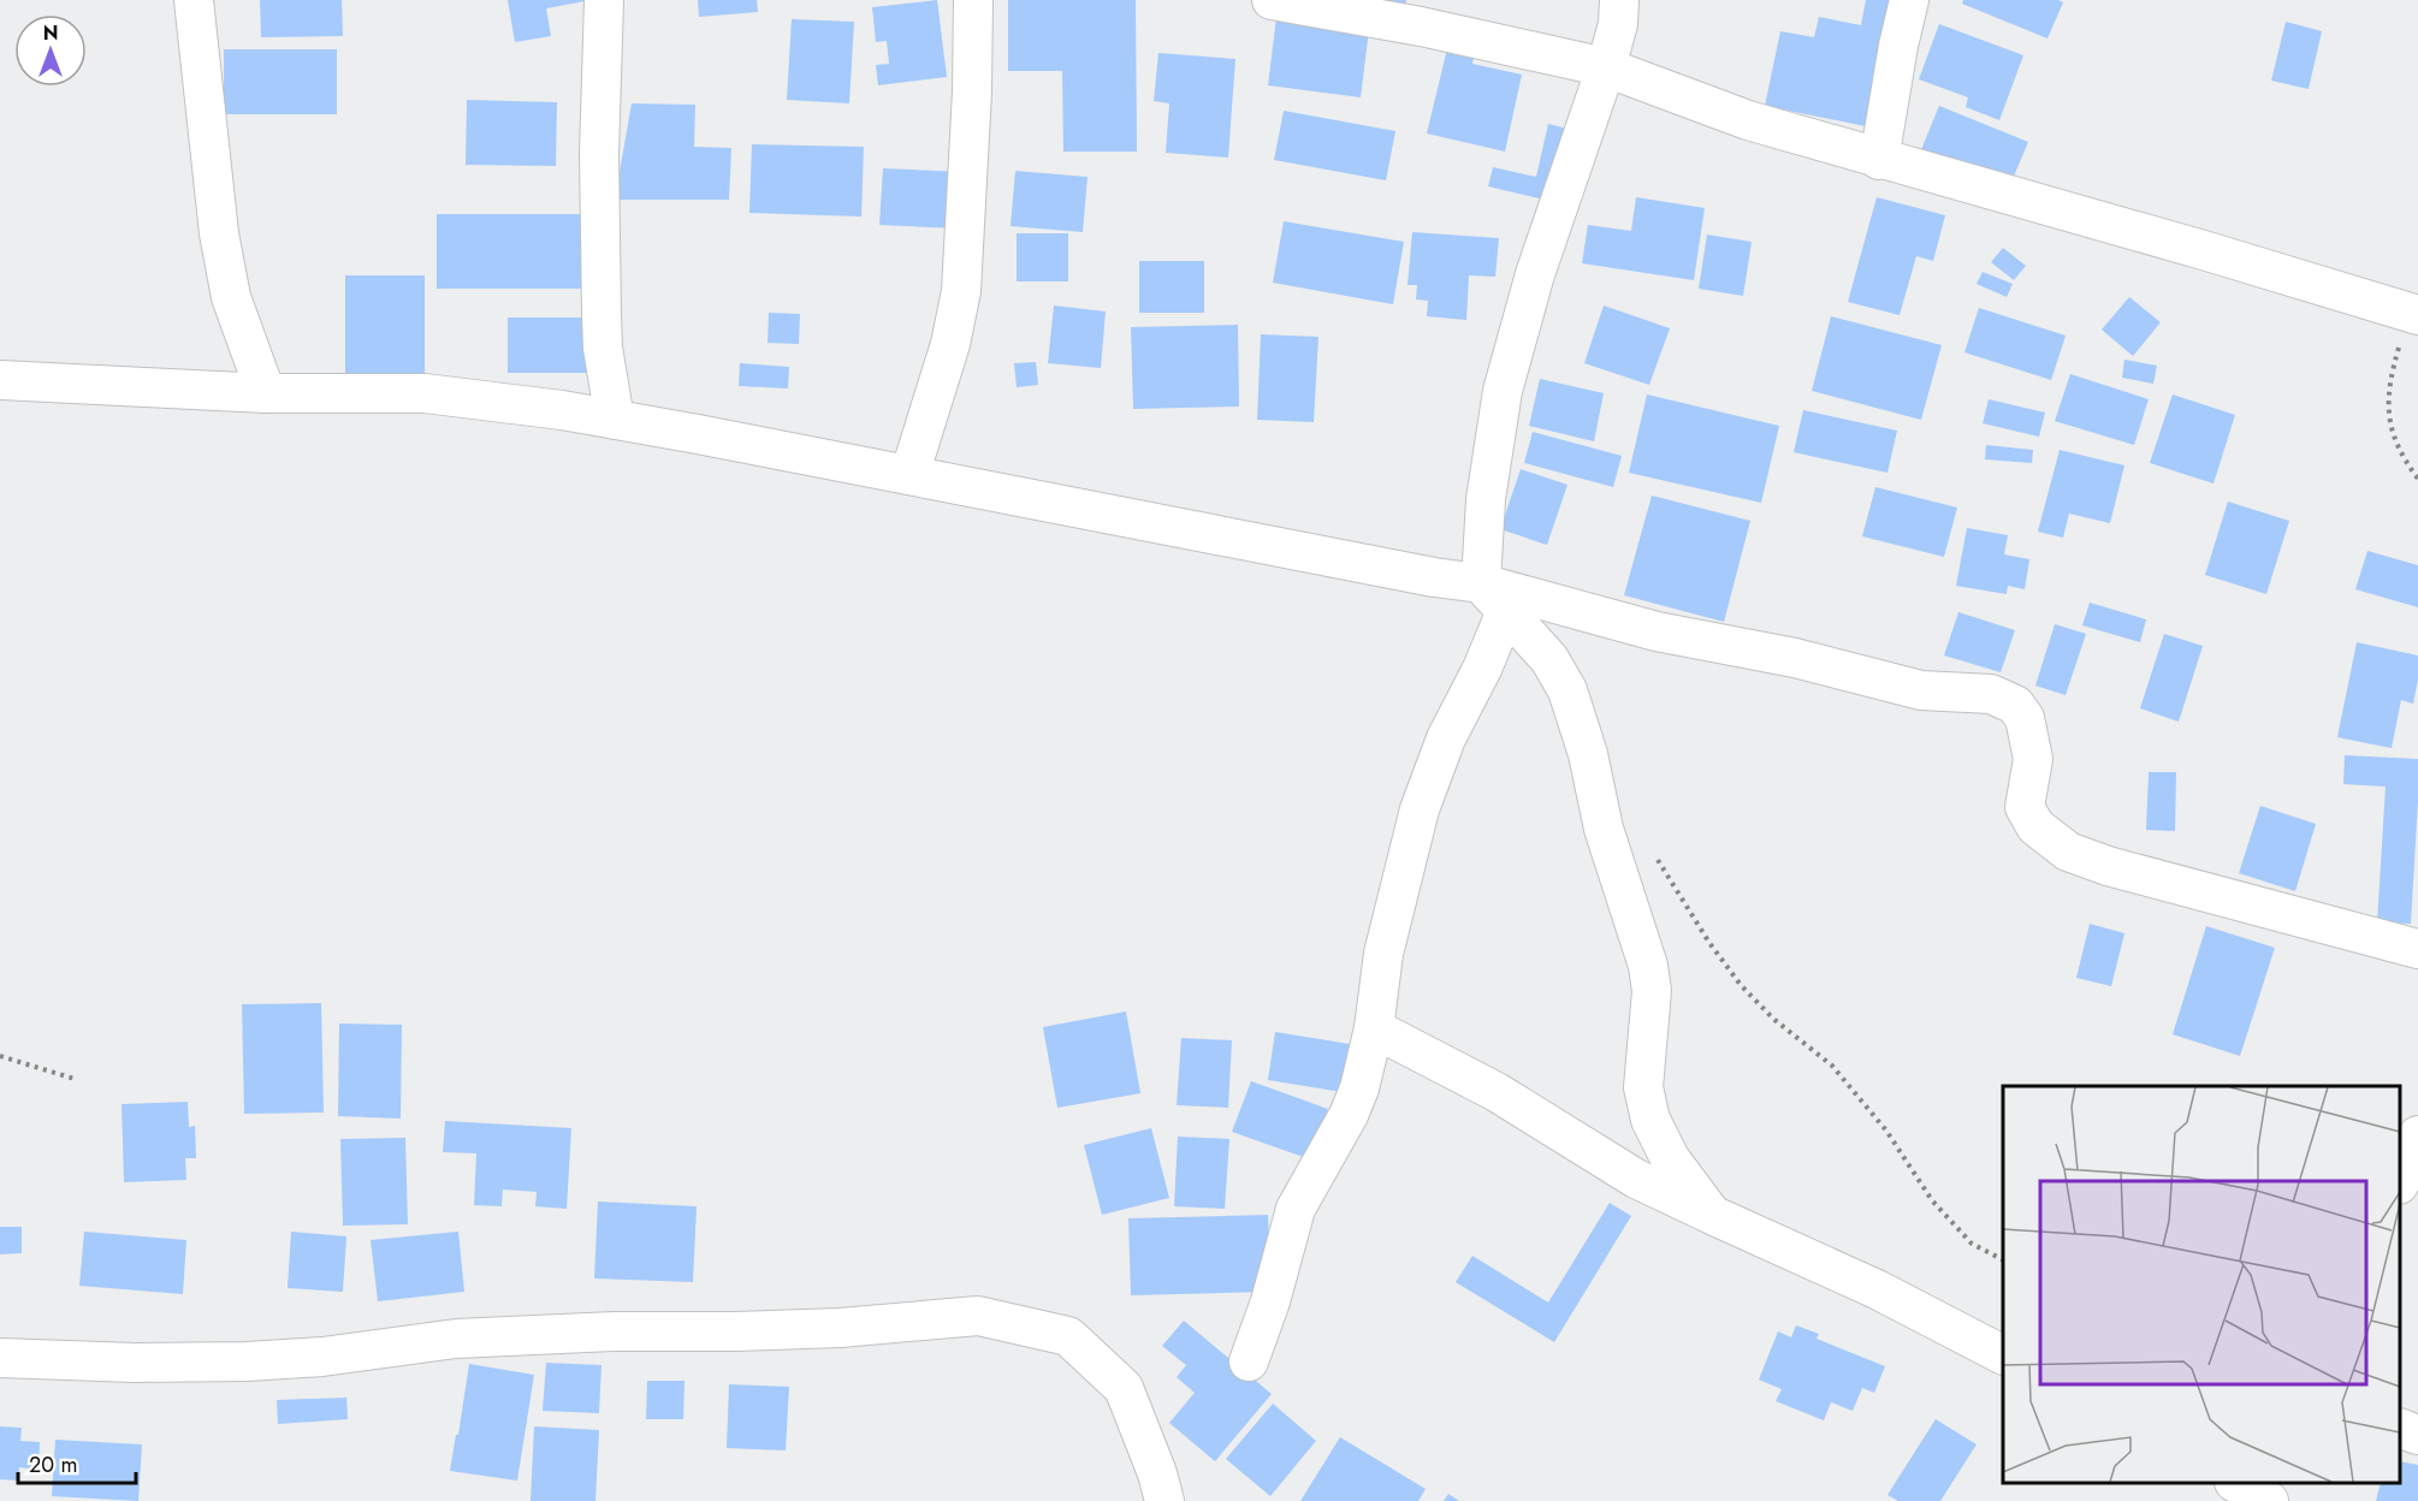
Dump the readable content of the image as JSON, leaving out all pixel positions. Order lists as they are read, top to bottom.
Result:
{
  "scale_bar": "20 m",
  "north": "top"
}
